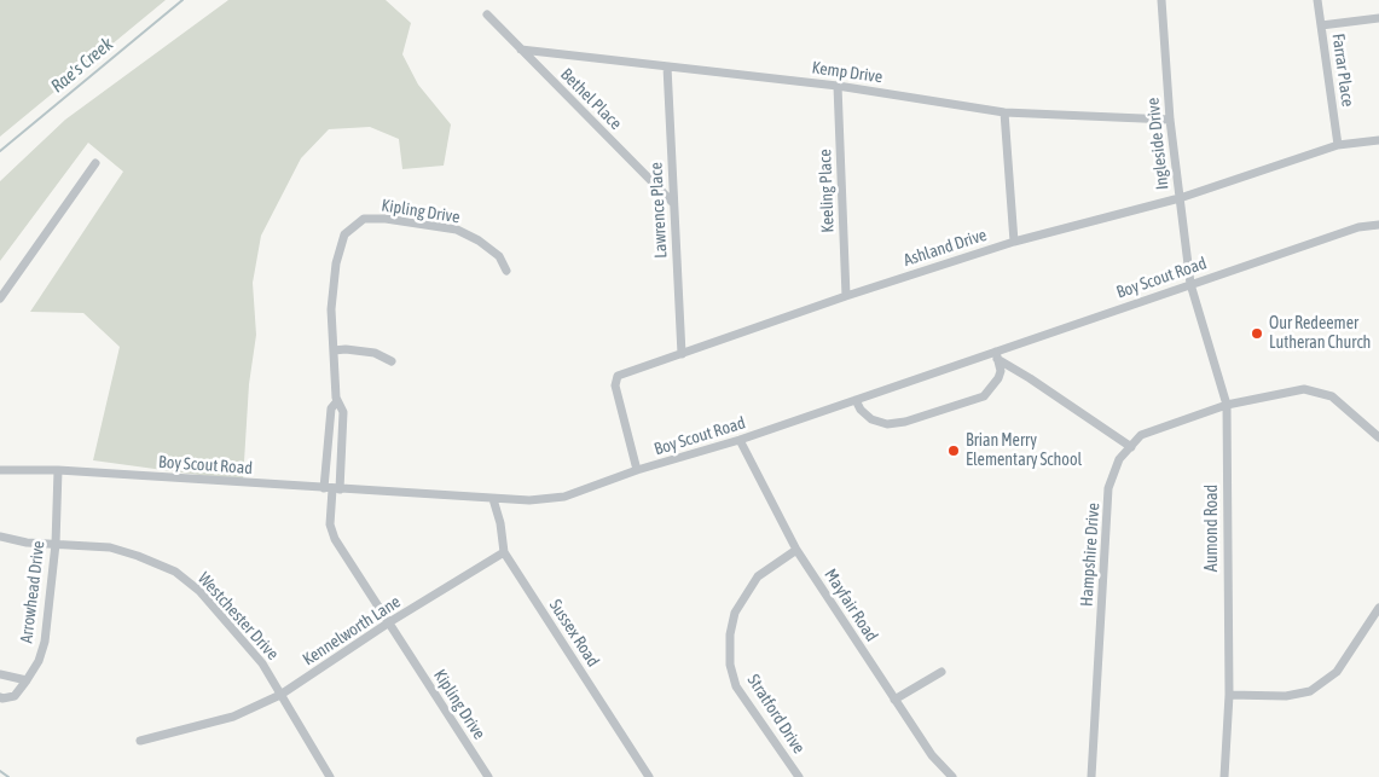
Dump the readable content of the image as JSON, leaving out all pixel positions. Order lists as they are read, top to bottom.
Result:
{
  "streets": {
    "street": [
      "Farrar Place",
      "Kemp Drive",
      "Bethel Place",
      "Ingleside Drive",
      "Keeling Place",
      "Lawrence Place",
      "Kipling Drive",
      "Ashland Drive",
      "Boy Scout Road",
      "Aumond Road",
      "Hampshire Drive",
      "Arrowhead Drive",
      "Mayfair Road",
      "Westchester Drive",
      "Kennelworth Lane",
      "Sussex Road",
      "Stratford Drive"
    ]
  },
  "crossings": [
    ["Farrar Place", "Ashland Drive"],
    ["Kemp Drive", "Bethel Place"],
    ["Kemp Drive", "Ingleside Drive"],
    ["Kemp Drive", "Keeling Place"],
    ["Kemp Drive", "Lawrence Place"],
    ["Bethel Place", "Lawrence Place"],
    ["Ingleside Drive", "Ashland Drive"],
    ["Ingleside Drive", "Boy Scout Road"],
    ["Ingleside Drive", "Aumond Road"],
    ["Keeling Place", "Ashland Drive"],
    ["Lawrence Place", "Ashland Drive"],
    ["Kipling Drive", "Boy Scout Road"],
    ["Kipling Drive", "Kennelworth Lane"],
    ["Ashland Drive", "Boy Scout Road"],
    ["Boy Scout Road", "Aumond Road"],
    ["Boy Scout Road", "Arrowhead Drive"],
    ["Boy Scout Road", "Mayfair Road"],
    ["Boy Scout Road", "Sussex Road"],
    ["Aumond Road", "Hampshire Drive"],
    ["Arrowhead Drive", "Westchester Drive"],
    ["Mayfair Road", "Stratford Drive"],
    ["Westchester Drive", "Kennelworth Lane"],
    ["Kennelworth Lane", "Sussex Road"]
  ],
  "water": ["Rae's Creek"],
  "places": ["Our Redeemer Lutheran Church", "Brian Merry Elementary School"]
}
